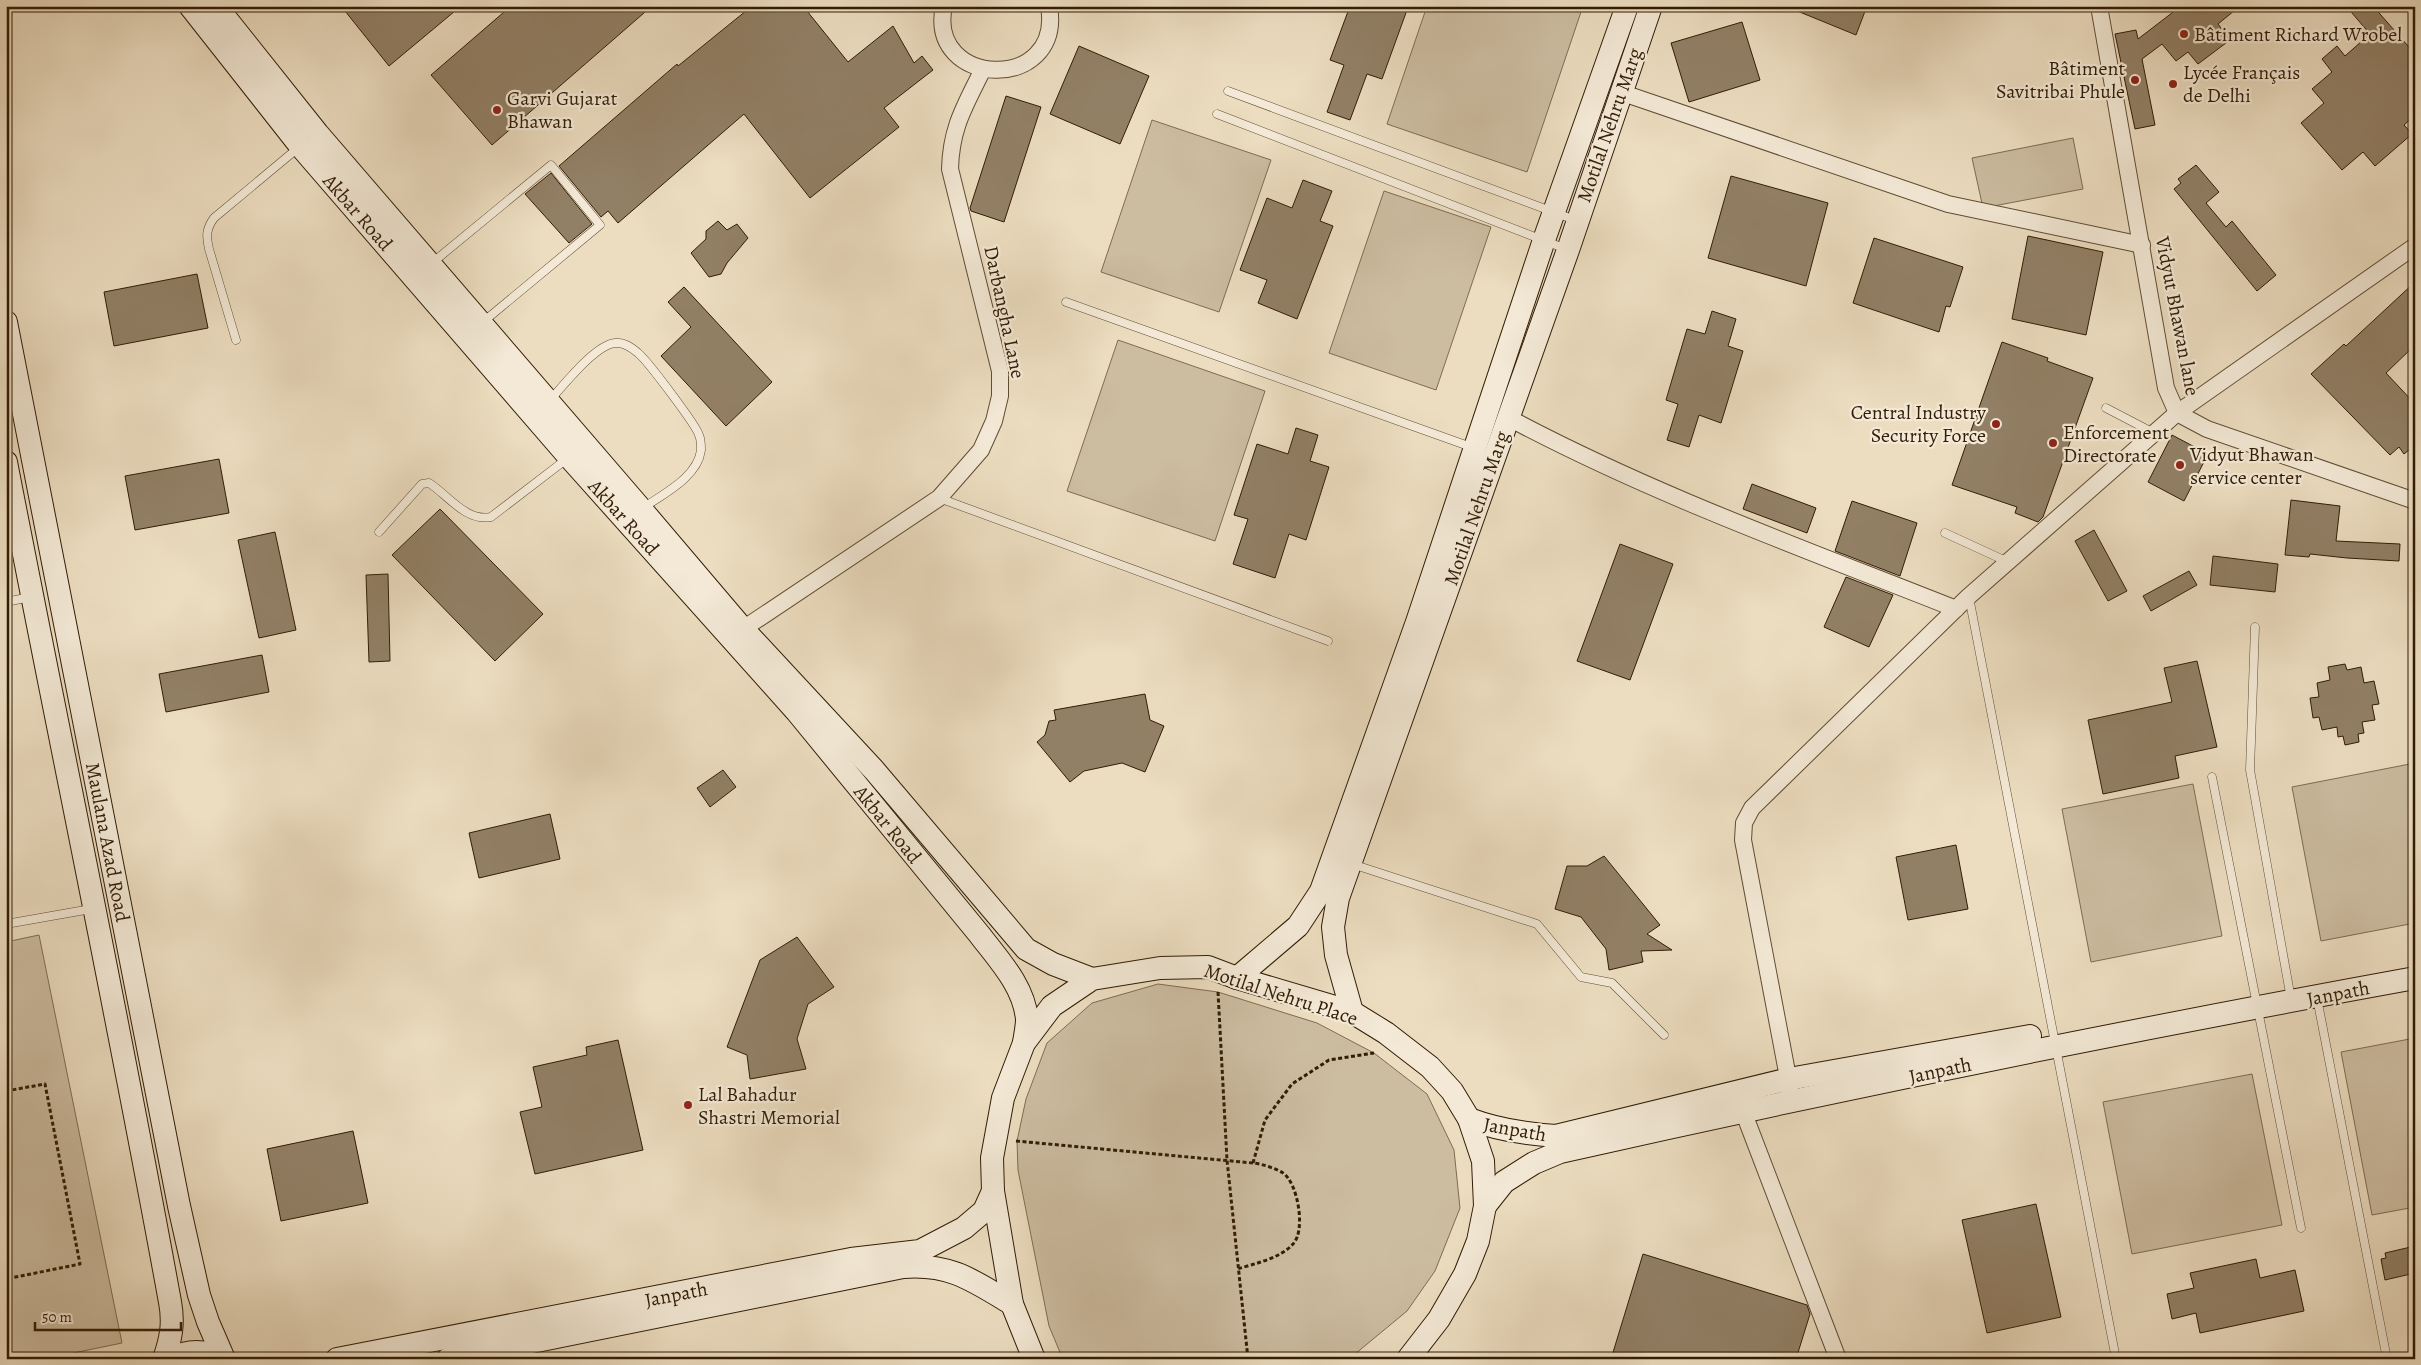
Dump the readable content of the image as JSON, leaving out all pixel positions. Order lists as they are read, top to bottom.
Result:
{
  "streets": {
    "main road": [
      "Motilal Nehru Marg",
      "Akbar Road",
      "Maulana Azad Road",
      "Janpath",
      "Motilal Nehru Place"
    ],
    "street": ["Darbangha Lane", "Vidyut Bhawan lane"]
  },
  "crossings": [
    ["Motilal Nehru Marg", "Motilal Nehru Place"],
    ["Akbar Road", "Darbangha Lane"],
    ["Akbar Road", "Motilal Nehru Place"],
    ["Janpath", "Motilal Nehru Place"]
  ],
  "places": [
    "Bâtiment Richard Wrobel",
    "Bâtiment Savitribai Phule",
    "Lycée Français de Delhi",
    "Garvi Gujarat Bhawan",
    "Central Industry Security Force",
    "Enforcement Directorate",
    "Vidyut Bhawan service center",
    "Lal Bahadur Shastri Memorial"
  ],
  "scale_bar": "50 m"
}
